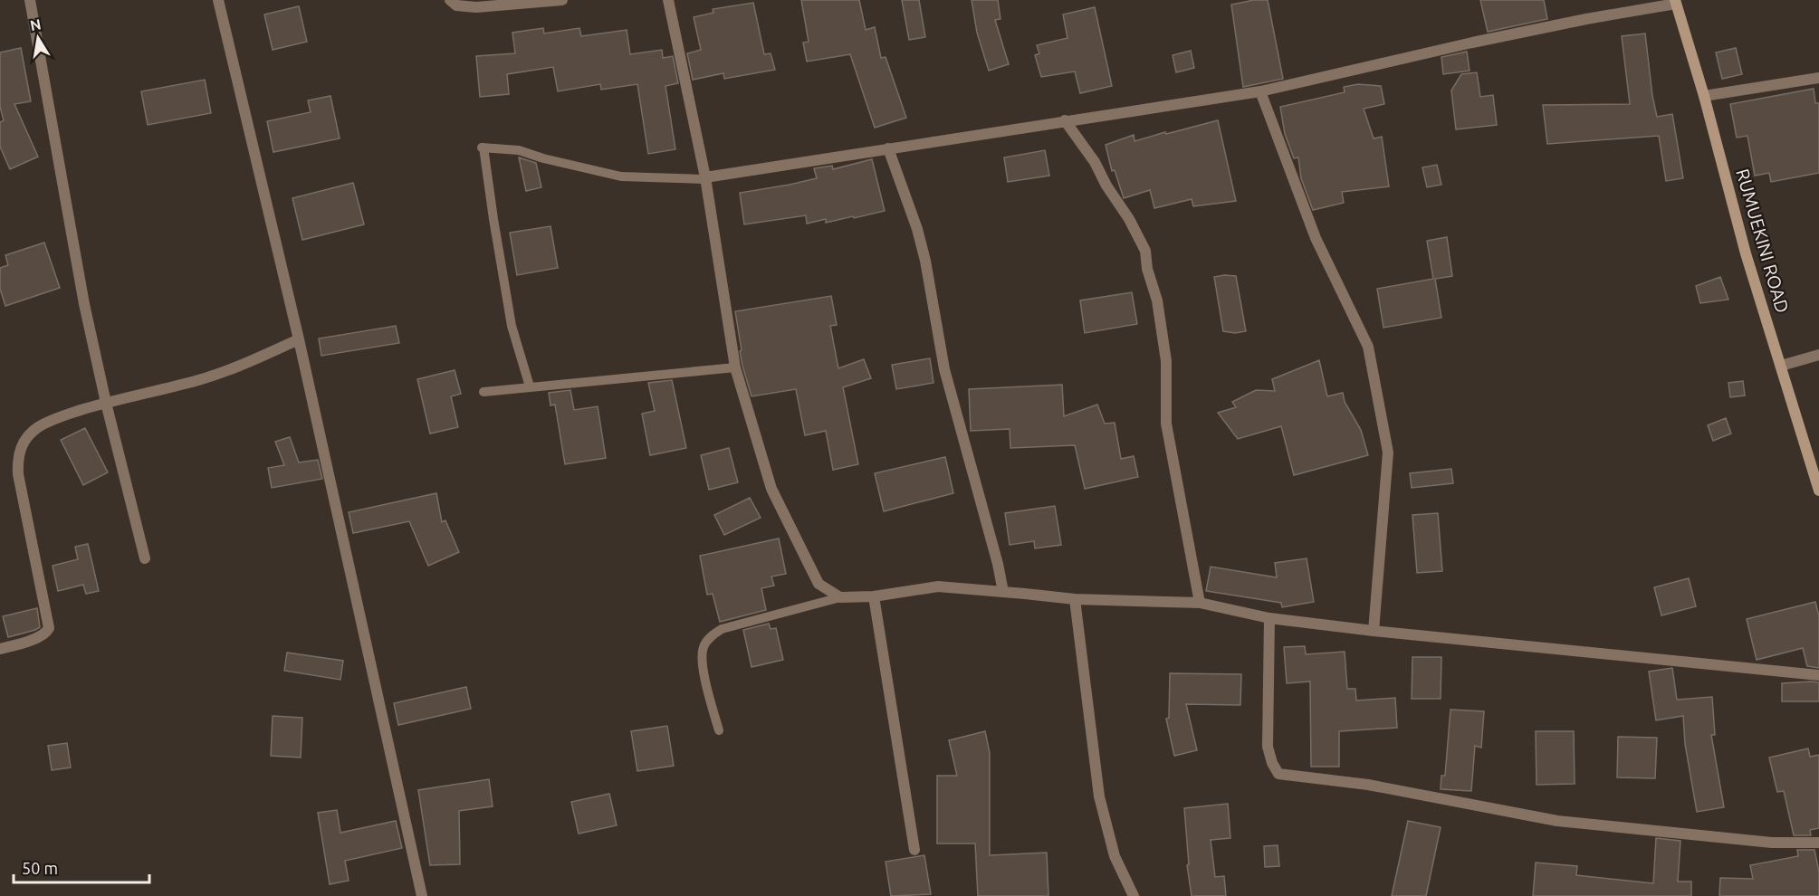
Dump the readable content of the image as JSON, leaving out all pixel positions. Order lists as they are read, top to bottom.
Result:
{
  "streets": {
    "street": ["RUMUEKINI ROAD"]
  },
  "scale_bar": "50 m",
  "north": "top"
}
